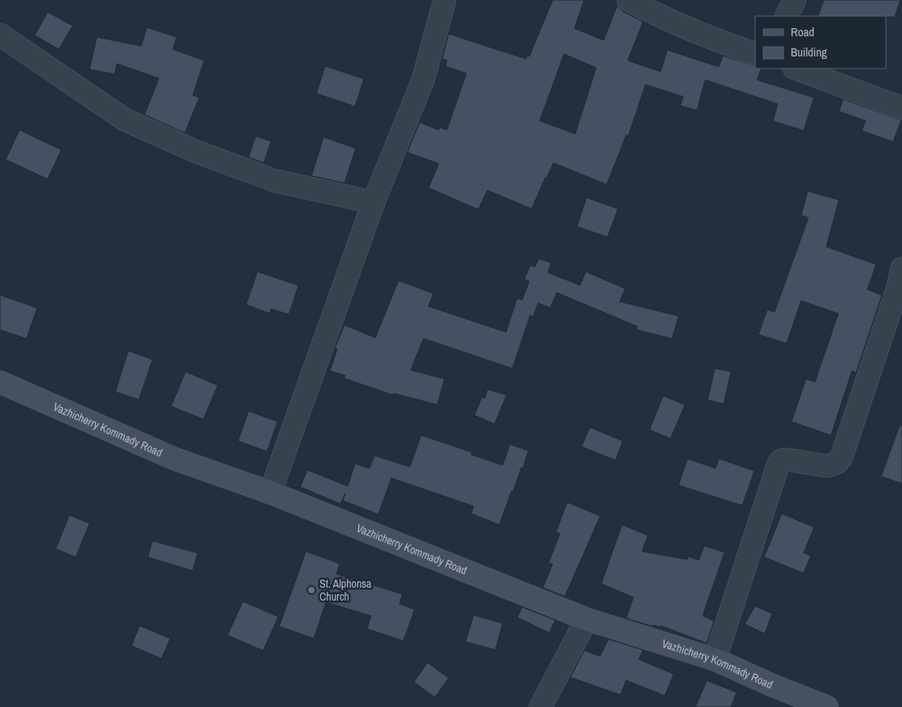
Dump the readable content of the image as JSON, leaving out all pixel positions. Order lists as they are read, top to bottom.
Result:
{
  "streets": {
    "main road": ["Vazhicherry Kommady Road"]
  },
  "places": ["St. Alphonsa Church"],
  "legend": ["Road", "Building"]
}
